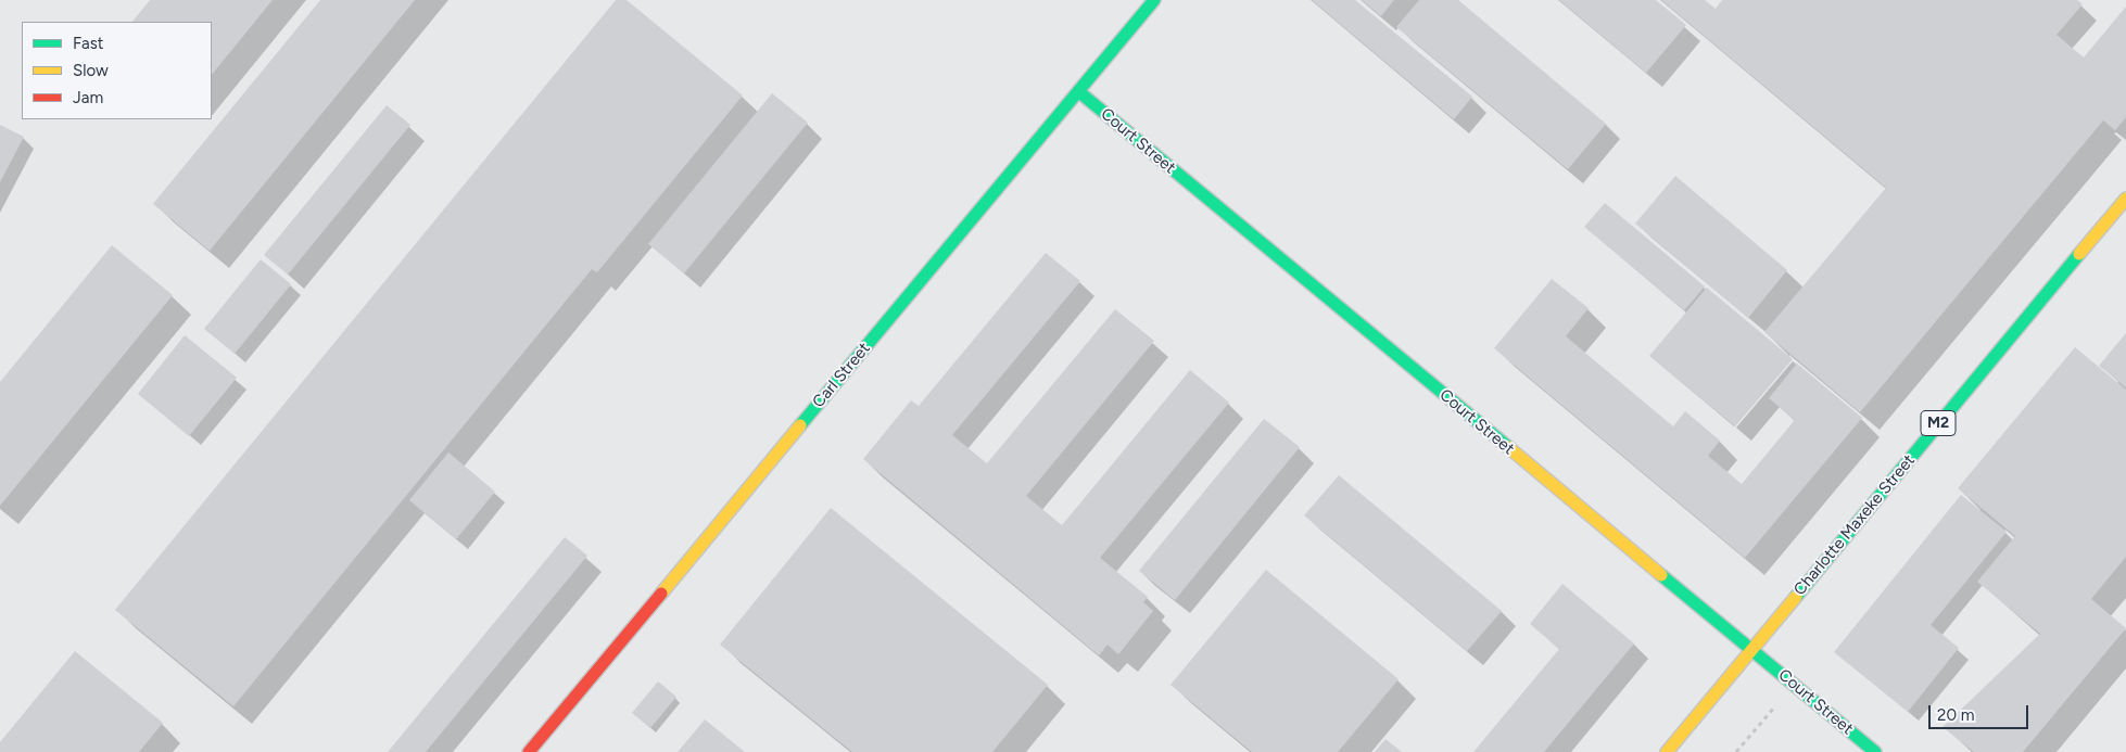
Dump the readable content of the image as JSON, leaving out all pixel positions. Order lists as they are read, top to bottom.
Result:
{
  "streets": {
    "street": [
      "Court Street",
      "Carl Street",
      "M2",
      "Charlotte Maxeke Street"
    ]
  },
  "crossings": [
    ["Court Street", "Carl Street"],
    ["Court Street", "Charlotte Maxeke Street"]
  ],
  "legend": ["Fast", "Slow", "Jam"],
  "scale_bar": "20 m"
}
